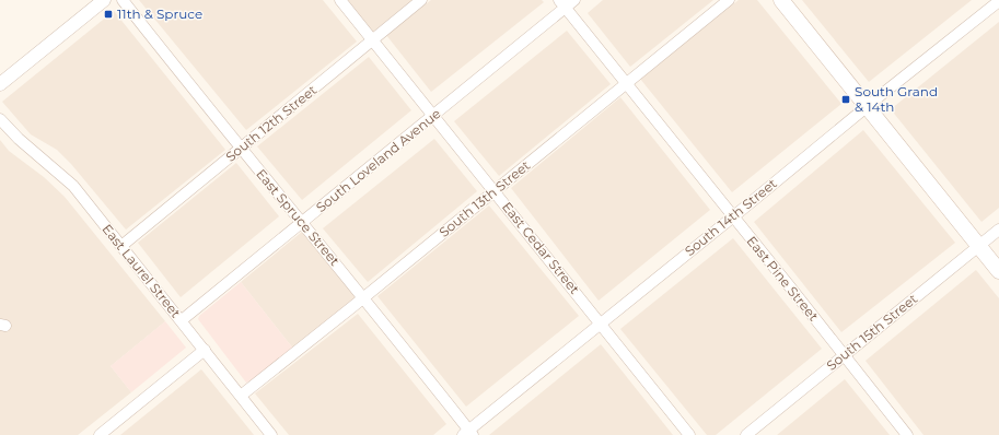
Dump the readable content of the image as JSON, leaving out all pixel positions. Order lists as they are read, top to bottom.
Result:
{
  "streets": {
    "street": [
      "South 12th Street",
      "South Loveland Avenue",
      "South 13th Street",
      "East Spruce Street",
      "South 14th Street",
      "East Cedar Street",
      "East Laurel Street",
      "East Pine Street",
      "South 15th Street"
    ]
  },
  "crossings": [
    ["South 12th Street", "East Spruce Street"],
    ["South 12th Street", "East Cedar Street"],
    ["South 12th Street", "East Laurel Street"],
    ["South Loveland Avenue", "East Spruce Street"],
    ["South Loveland Avenue", "East Cedar Street"],
    ["South Loveland Avenue", "East Laurel Street"],
    ["South Loveland Avenue", "East Pine Street"],
    ["South 13th Street", "East Spruce Street"],
    ["South 13th Street", "East Cedar Street"],
    ["South 13th Street", "East Laurel Street"],
    ["South 13th Street", "East Pine Street"],
    ["East Spruce Street", "South 14th Street"],
    ["South 14th Street", "East Cedar Street"],
    ["South 14th Street", "East Pine Street"],
    ["East Pine Street", "South 15th Street"]
  ],
  "places": {
    "transit": ["11th & Spruce", "South Grand & 14th"]
  }
}
